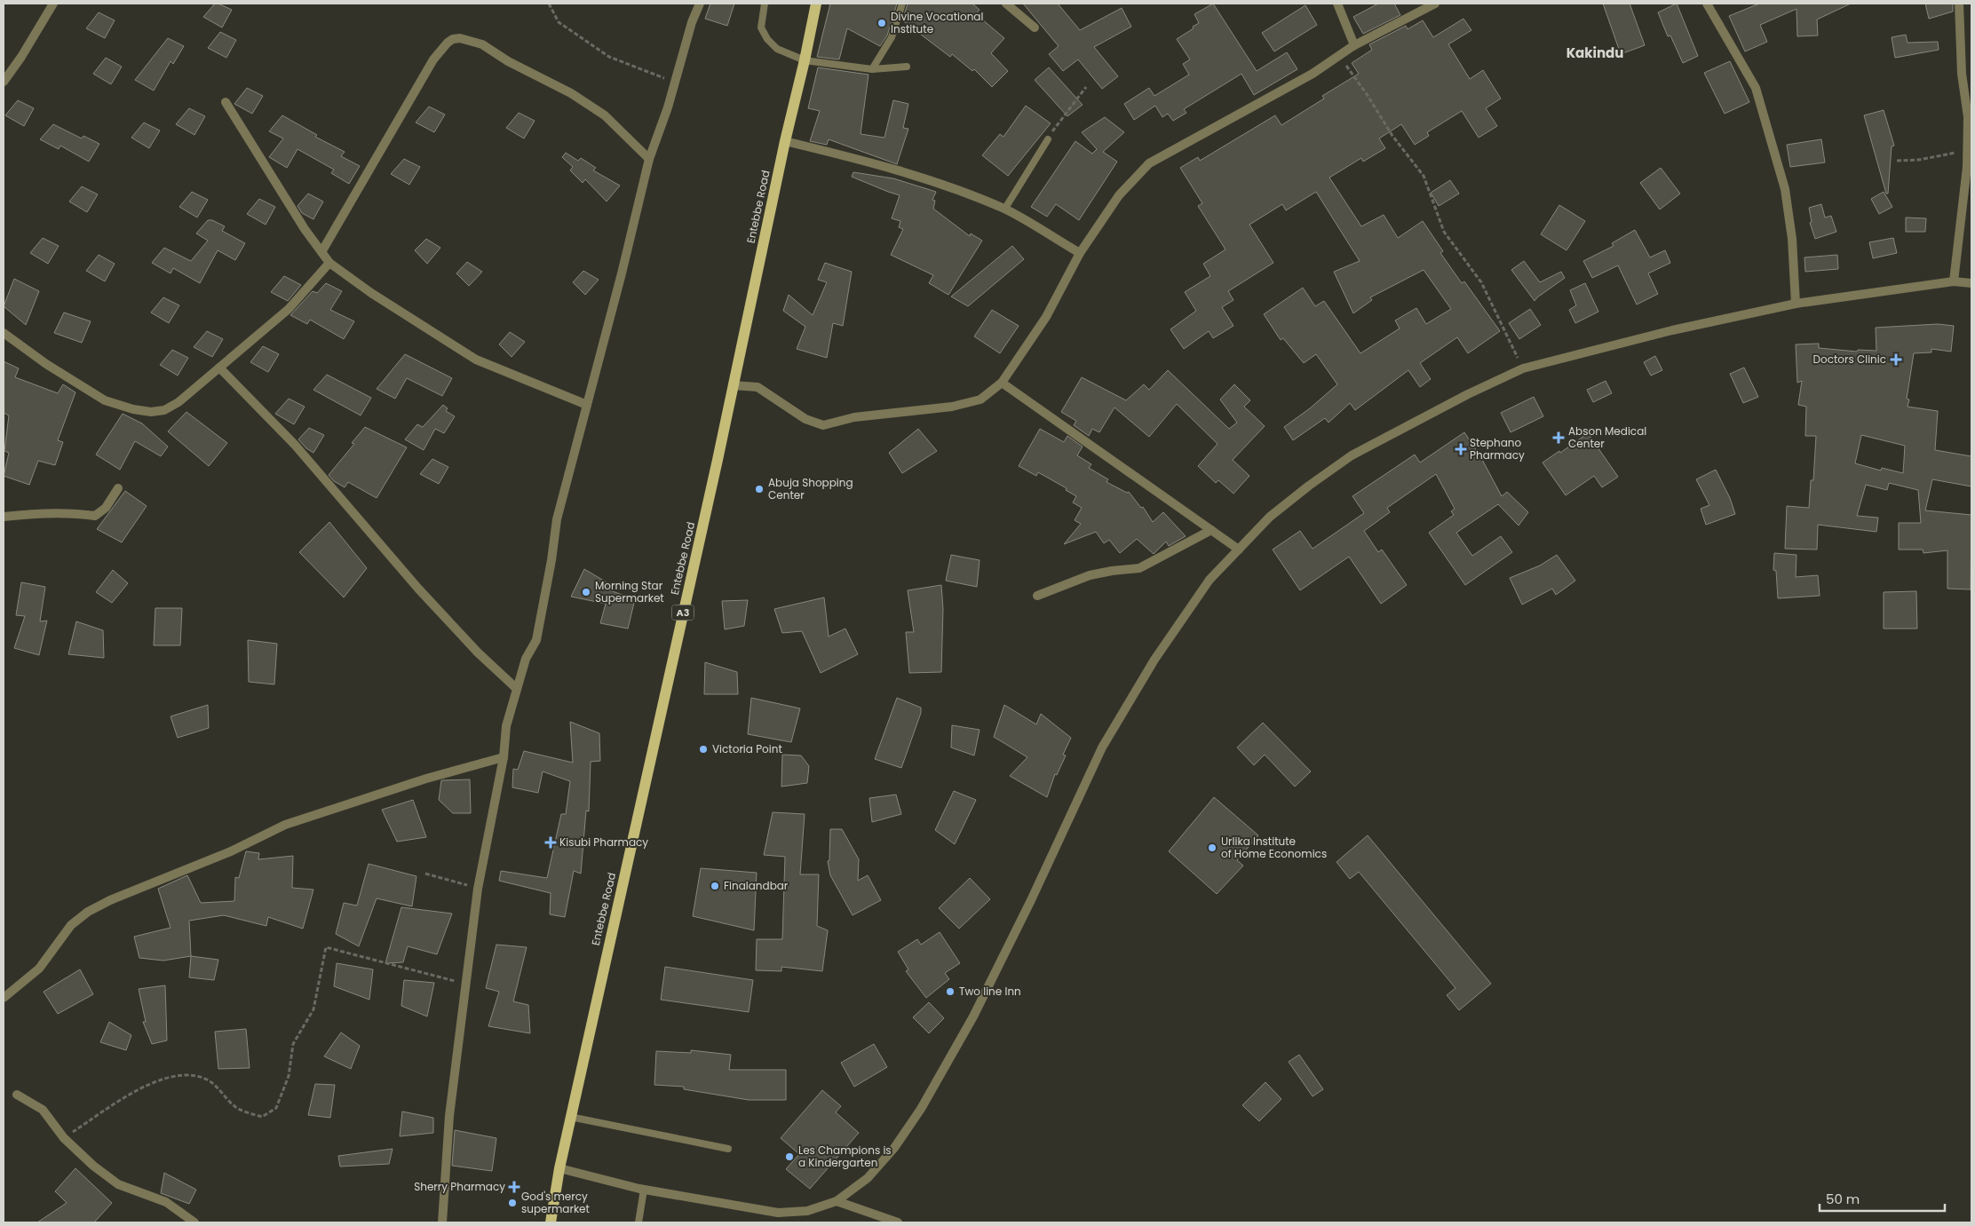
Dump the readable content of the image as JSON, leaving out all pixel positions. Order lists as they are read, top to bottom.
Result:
{
  "streets": {
    "main road": ["Entebbe Road", "A3"]
  },
  "districts": ["Kakindu"],
  "places": {
    "other": [
      "Divine Vocational Institute",
      "Abuja Shopping Center",
      "Morning Star Supermarket",
      "Victoria Point",
      "Urlika Institute of Home Economics",
      "Finalandbar",
      "Two line Inn",
      "Les Champions is a Kindergarten",
      "God's mercy supermarket"
    ],
    "health": [
      "Doctors Clinic",
      "Abson Medical Center",
      "Stephano Pharmacy",
      "Kisubi Pharmacy",
      "Sherry Pharmacy"
    ]
  },
  "scale_bar": "50 m"
}
